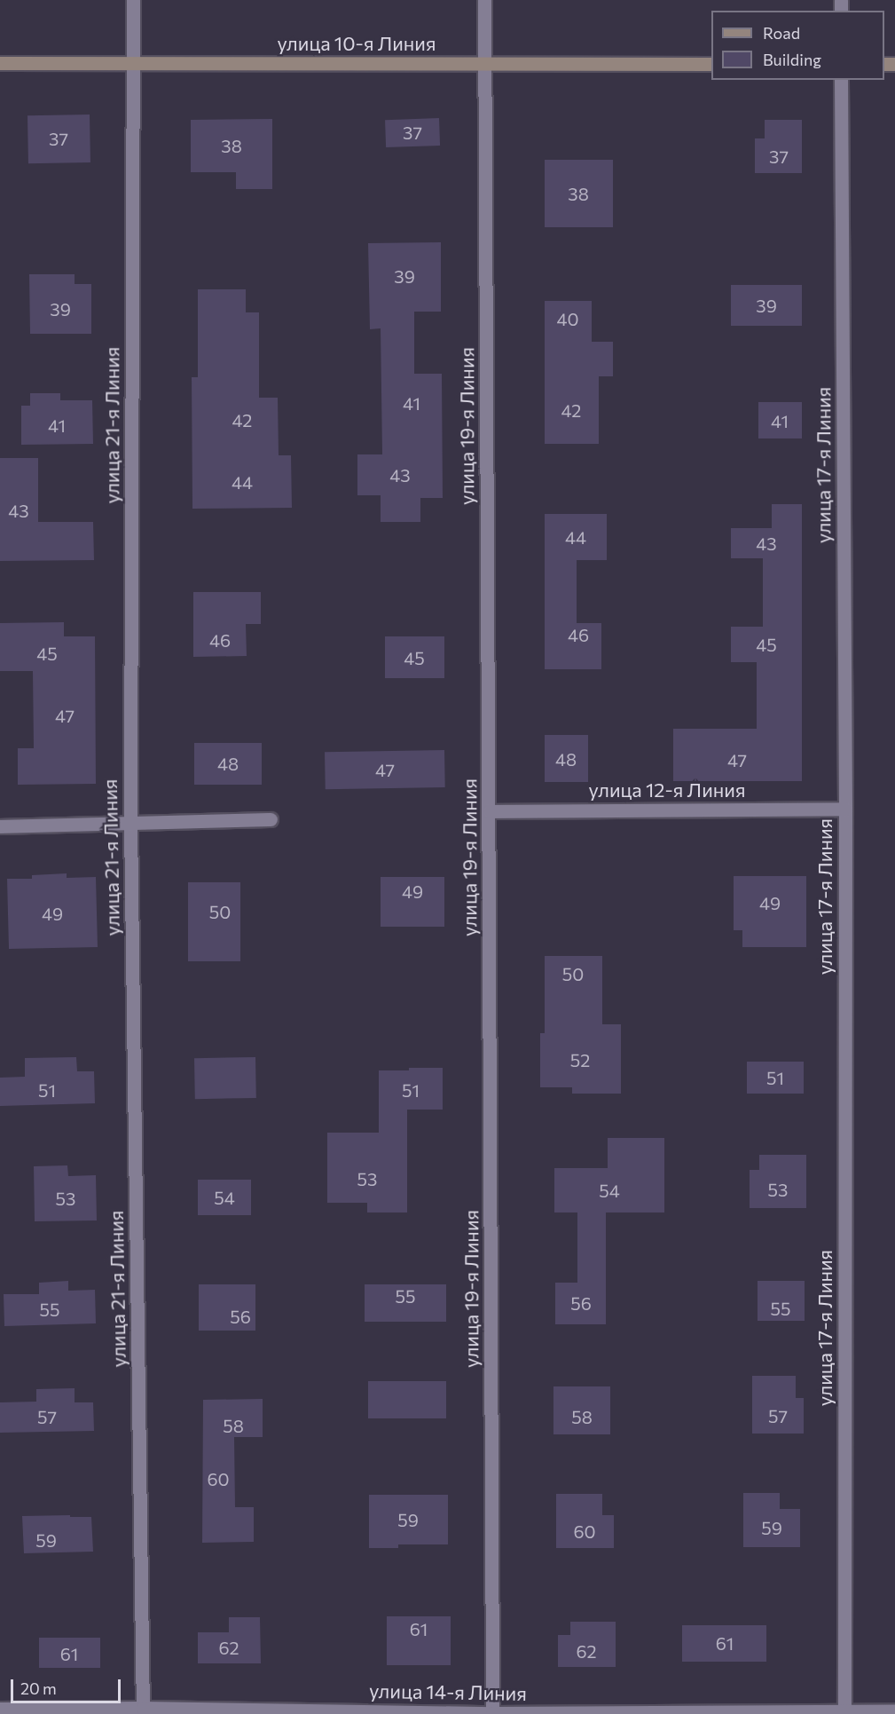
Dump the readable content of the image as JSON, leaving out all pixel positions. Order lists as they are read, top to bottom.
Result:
{
  "streets": {
    "street": [
      "улица 10-я Линия",
      "улица 21-я Линия",
      "улица 19-я Линия",
      "улица 17-я Линия",
      "улица 12-я Линия",
      "улица 14-я Линия"
    ]
  },
  "crossings": [
    ["улица 10-я Линия", "улица 21-я Линия"],
    ["улица 10-я Линия", "улица 19-я Линия"],
    ["улица 21-я Линия", "улица 14-я Линия"],
    ["улица 19-я Линия", "улица 12-я Линия"],
    ["улица 19-я Линия", "улица 14-я Линия"],
    ["улица 17-я Линия", "улица 12-я Линия"],
    ["улица 17-я Линия", "улица 14-я Линия"]
  ],
  "house_numbers": [
    "37",
    "37",
    "38",
    "37",
    "38",
    "39",
    "39",
    "39",
    "40",
    "41",
    "42",
    "42",
    "41",
    "41",
    "43",
    "44",
    "43",
    "44",
    "43",
    "46",
    "46",
    "45",
    "45",
    "45",
    "47",
    "48",
    "47",
    "48",
    "47",
    "49",
    "49",
    "50",
    "49",
    "50",
    "52",
    "51",
    "51",
    "51",
    "53",
    "53",
    "54",
    "54",
    "53",
    "55",
    "56",
    "55",
    "55",
    "56",
    "57",
    "57",
    "58",
    "58",
    "60",
    "59",
    "59",
    "60",
    "59",
    "61",
    "61",
    "62",
    "62",
    "61"
  ],
  "legend": ["Road", "Building"],
  "scale_bar": "20 m"
}
